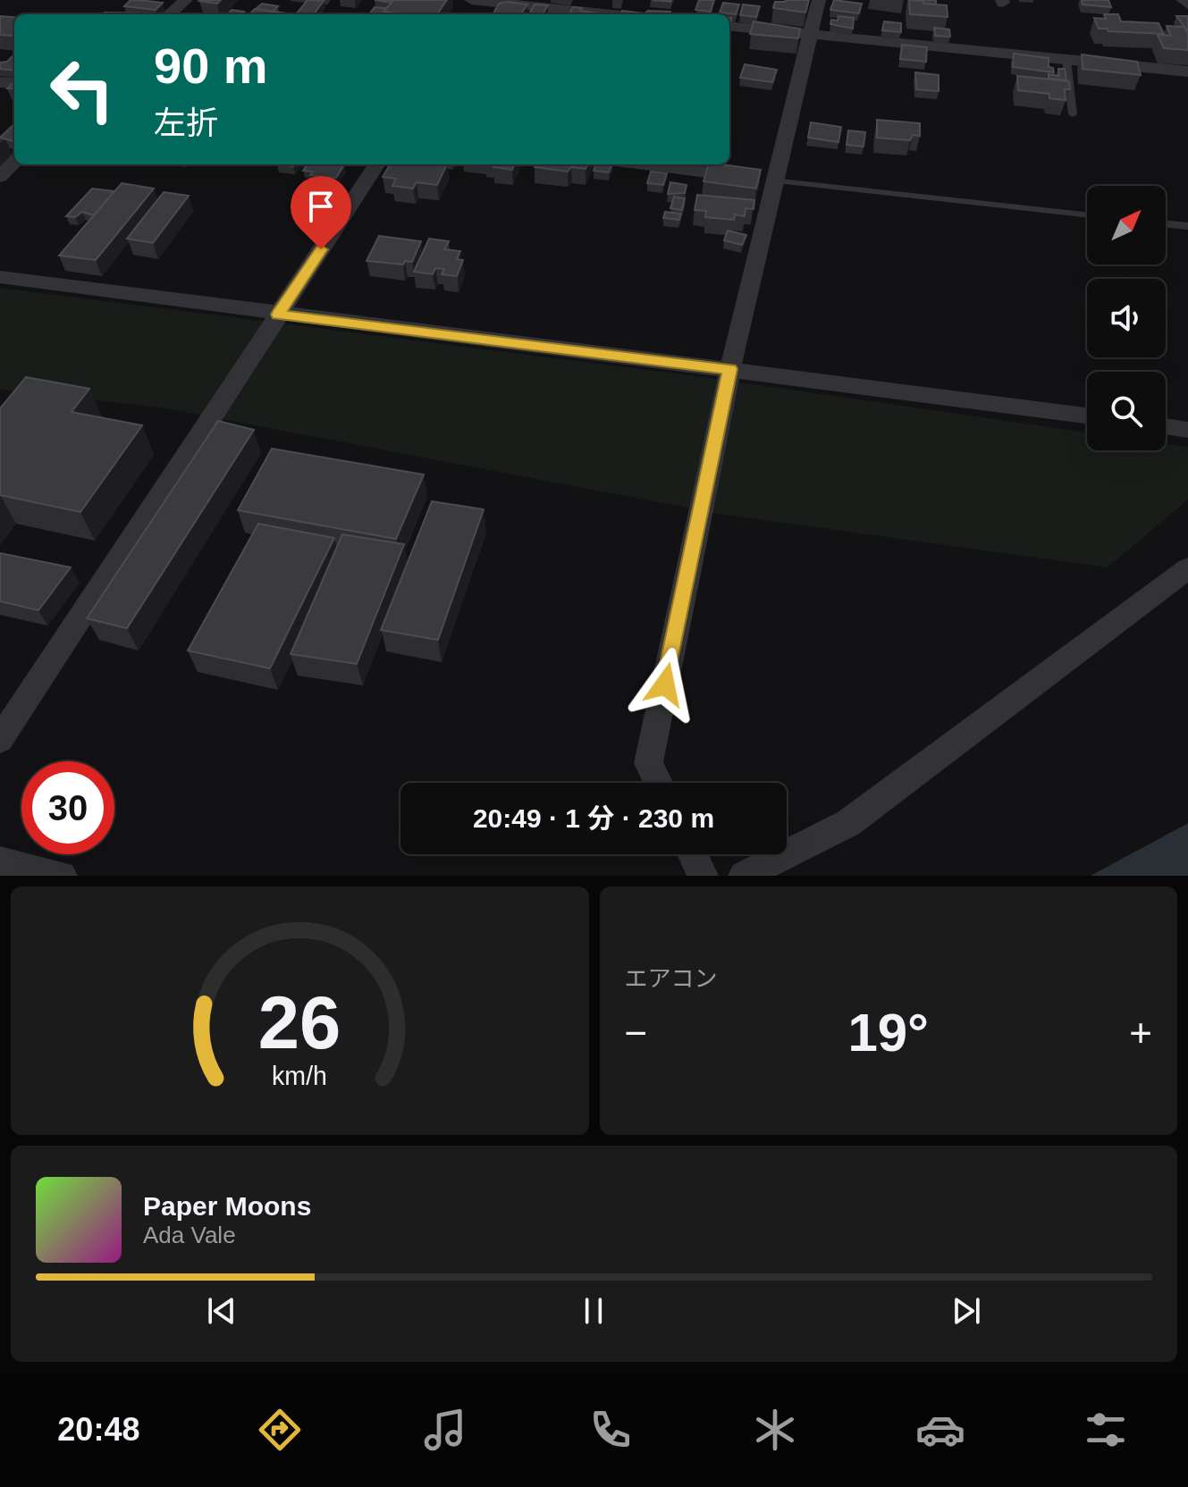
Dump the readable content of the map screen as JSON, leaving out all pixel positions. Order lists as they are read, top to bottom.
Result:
{
  "north": "top right",
  "page": {
    "turn": ["90 m", "左折"],
    "limit": "30",
    "trip": "20:49 · 1 分 · 230 m",
    "tile": "エアコン",
    "heat": ["−", "19°", "+"],
    "song": ["Paper Moons", "Ada Vale"],
    "tabs": "20:48",
    "gauge": ["26", "km/h"]
  }
}
